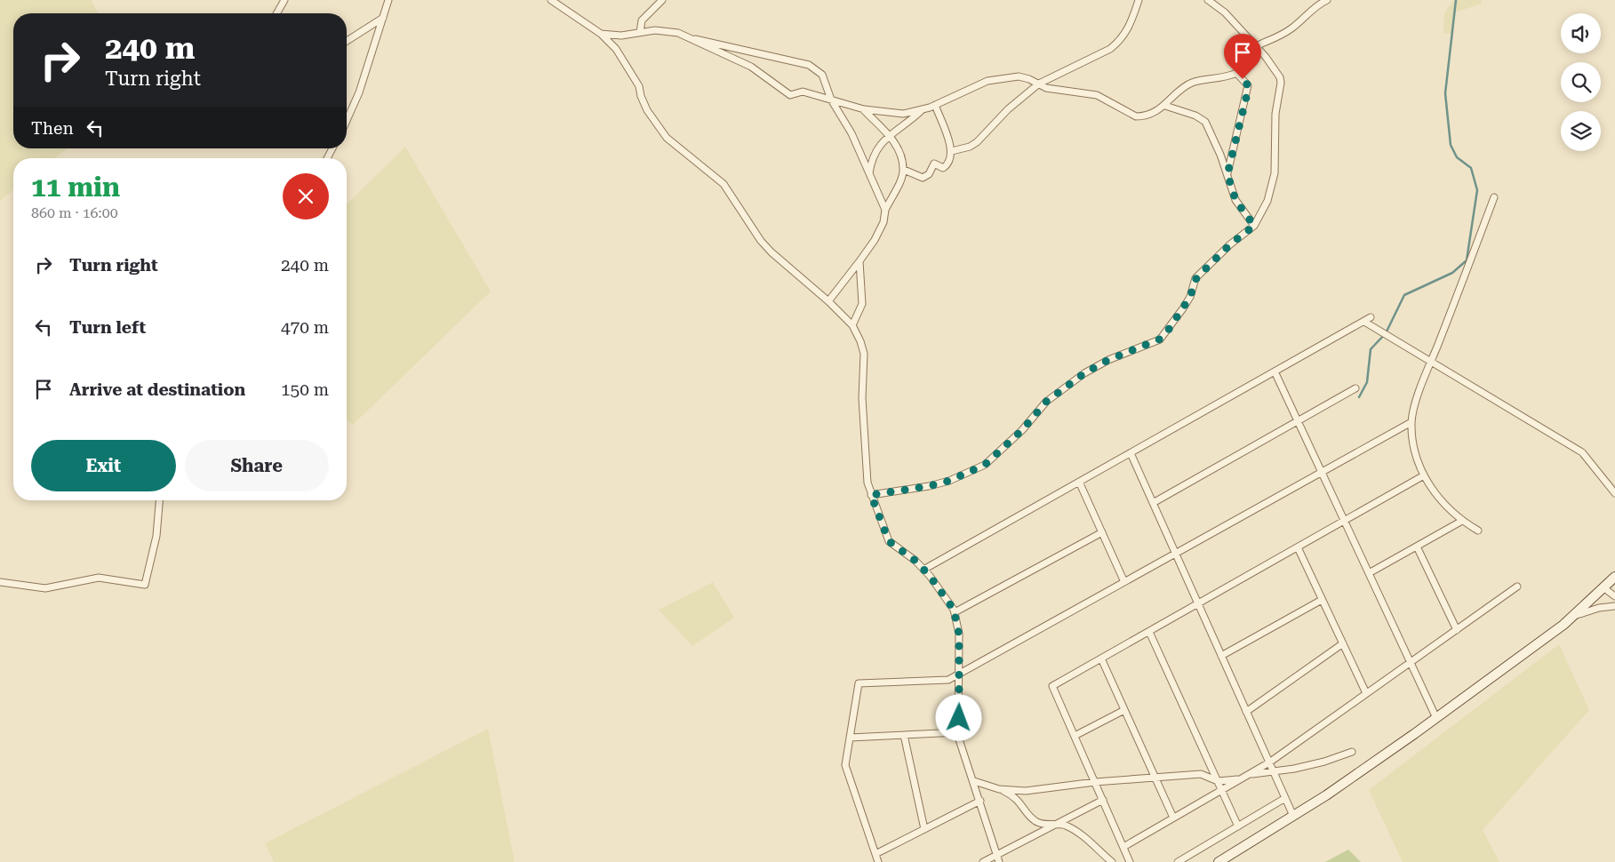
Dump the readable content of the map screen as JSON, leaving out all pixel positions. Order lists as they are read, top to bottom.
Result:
{
  "page": {
    "turn": ["240 m", "Turn right"],
    "then": "Then",
    "heading": ["11 min", "860 m · 16:00"],
    "list": [
      {
        "name": "Turn right",
        "value": "240 m"
      },
      {
        "name": "Turn left",
        "value": "470 m"
      },
      {
        "name": "Arrive at destination",
        "value": "150 m"
      }
    ],
    "buttons": ["Exit", "Share"]
  }
}
